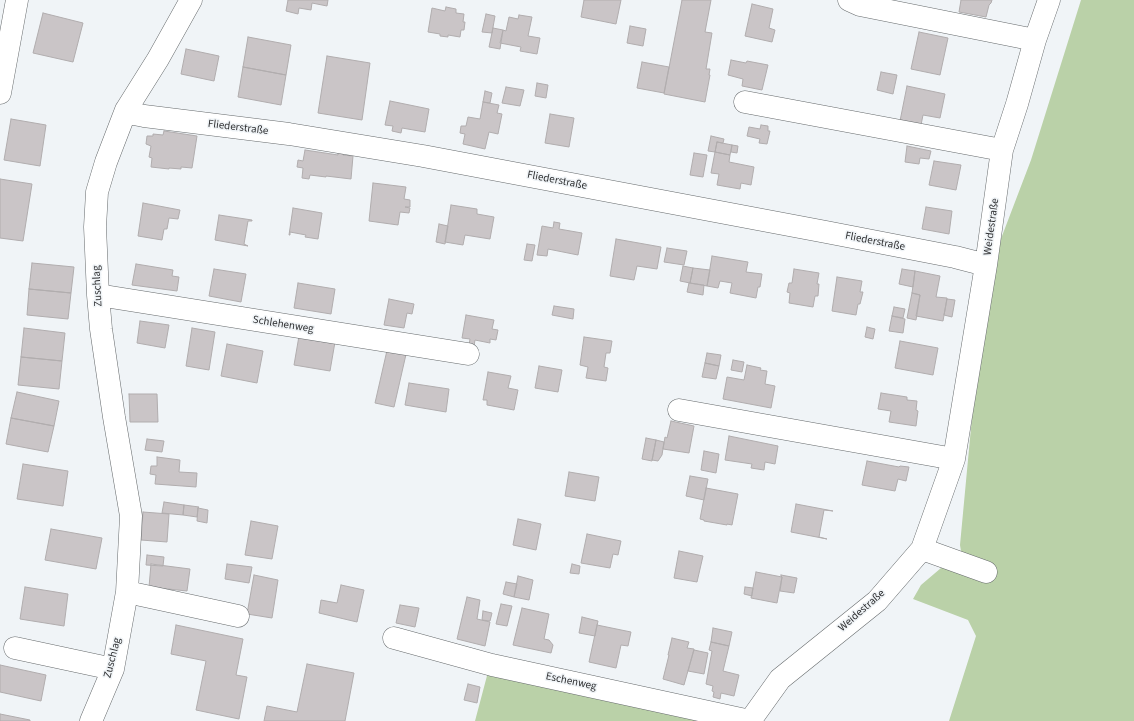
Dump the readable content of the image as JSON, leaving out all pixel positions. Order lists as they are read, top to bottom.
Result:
{
  "streets": {
    "street": [
      "Fliederstraße",
      "Weidestraße",
      "Zuschlag",
      "Schlehenweg",
      "Eschenweg"
    ]
  },
  "crossings": [
    ["Fliederstraße", "Weidestraße"],
    ["Fliederstraße", "Zuschlag"],
    ["Weidestraße", "Eschenweg"],
    ["Zuschlag", "Schlehenweg"]
  ]
}
